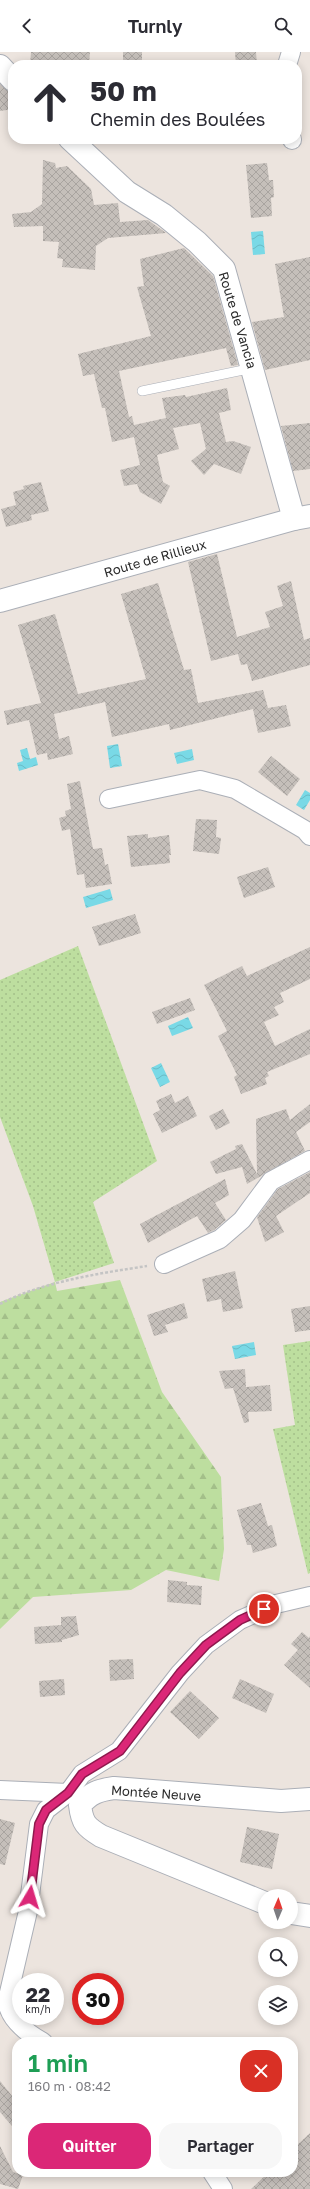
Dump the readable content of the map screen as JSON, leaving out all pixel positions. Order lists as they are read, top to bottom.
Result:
{
  "streets": {
    "street": ["Route de Vancia", "Route de Rillieux", "Montée Neuve"]
  },
  "crossings": [
    ["Route de Vancia", "Route de Rillieux"]
  ],
  "north": "top",
  "page": {
    "header": "Turnly",
    "turn": ["50 m", "Chemin des Boulées"],
    "speed": "22 km/h",
    "limit": "30",
    "heading": ["1 min", "160 m · 08:42"],
    "buttons": ["Quitter", "Partager"]
  }
}
